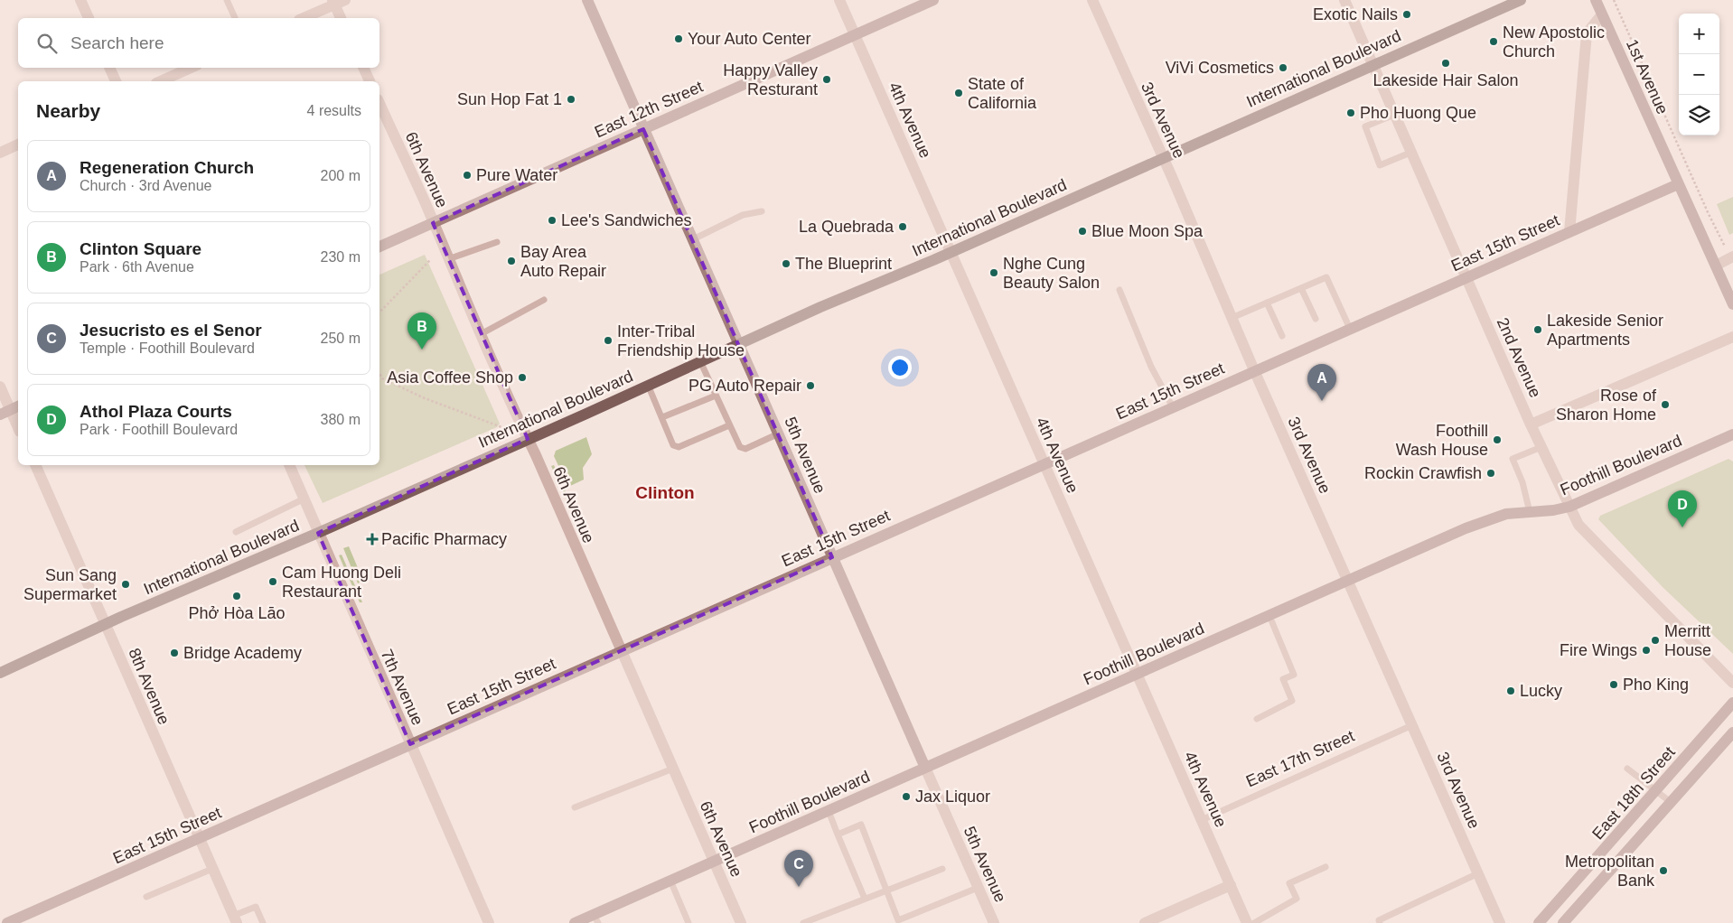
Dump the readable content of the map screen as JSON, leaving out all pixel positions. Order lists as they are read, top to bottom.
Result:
{
  "streets": {
    "main road": [
      "International Boulevard",
      "1st Avenue",
      "East 12th Street",
      "East 15th Street",
      "5th Avenue",
      "Foothill Boulevard",
      "East 18th Street"
    ],
    "street": [
      "4th Avenue",
      "3rd Avenue",
      "6th Avenue",
      "2nd Avenue",
      "8th Avenue",
      "7th Avenue"
    ],
    "lane": ["East 17th Street"]
  },
  "crossings": [
    ["International Boulevard", "4th Avenue"],
    ["International Boulevard", "3rd Avenue"],
    ["International Boulevard", "6th Avenue"],
    ["International Boulevard", "2nd Avenue"],
    ["International Boulevard", "5th Avenue"],
    ["International Boulevard", "8th Avenue"],
    ["International Boulevard", "7th Avenue"],
    ["1st Avenue", "East 15th Street"],
    ["East 12th Street", "4th Avenue"],
    ["East 12th Street", "6th Avenue"],
    ["East 12th Street", "5th Avenue"],
    ["4th Avenue", "East 15th Street"],
    ["4th Avenue", "Foothill Boulevard"],
    ["4th Avenue", "East 17th Street"],
    ["3rd Avenue", "East 15th Street"],
    ["3rd Avenue", "Foothill Boulevard"],
    ["3rd Avenue", "East 17th Street"],
    ["6th Avenue", "East 15th Street"],
    ["6th Avenue", "Foothill Boulevard"],
    ["East 15th Street", "2nd Avenue"],
    ["East 15th Street", "5th Avenue"],
    ["East 15th Street", "8th Avenue"],
    ["East 15th Street", "7th Avenue"],
    ["2nd Avenue", "Foothill Boulevard"],
    ["5th Avenue", "Foothill Boulevard"]
  ],
  "districts": ["Clinton"],
  "places": {
    "other": [
      "Exotic Nails",
      "Your Auto Center",
      "New Apostolic Church",
      "Lakeside Hair Salon",
      "ViVi Cosmetics",
      "Happy Valley Resturant",
      "State of California",
      "Sun Hop Fat 1",
      "Pho Huong Que",
      "Pure Water",
      "Lee's Sandwiches",
      "La Quebrada",
      "Blue Moon Spa",
      "Bay Area Auto Repair",
      "The Blueprint",
      "Nghe Cung Beauty Salon",
      "Lakeside Senior Apartments",
      "Inter-Tribal Friendship House",
      "Asia Coffee Shop",
      "PG Auto Repair",
      "Rose of Sharon Home",
      "Foothill Wash House",
      "Rockin Crawfish",
      "Cam Huong Deli Restaurant",
      "Sun Sang Supermarket",
      "Phở Hòa Lāo",
      "Merritt House",
      "Fire Wings",
      "Bridge Academy",
      "Pho King",
      "Lucky",
      "Jax Liquor",
      "Metropolitan Bank"
    ],
    "health": ["Pacific Pharmacy"]
  },
  "page": {
    "map_buttons": ["+", "−"],
    "search": "Search here",
    "heading": ["Nearby", "4 results"],
    "list": [
      {
        "mark": "A",
        "name": "Regeneration Church",
        "note": "Church · 3rd Avenue",
        "value": "200 m"
      },
      {
        "mark": "B",
        "name": "Clinton Square",
        "note": "Park · 6th Avenue",
        "value": "230 m"
      },
      {
        "mark": "C",
        "name": "Jesucristo es el Senor",
        "note": "Temple · Foothill Boulevard",
        "value": "250 m"
      },
      {
        "mark": "D",
        "name": "Athol Plaza Courts",
        "note": "Park · Foothill Boulevard",
        "value": "380 m"
      }
    ],
    "pins": [
      "B",
      "A",
      "D",
      "C"
    ]
  }
}
